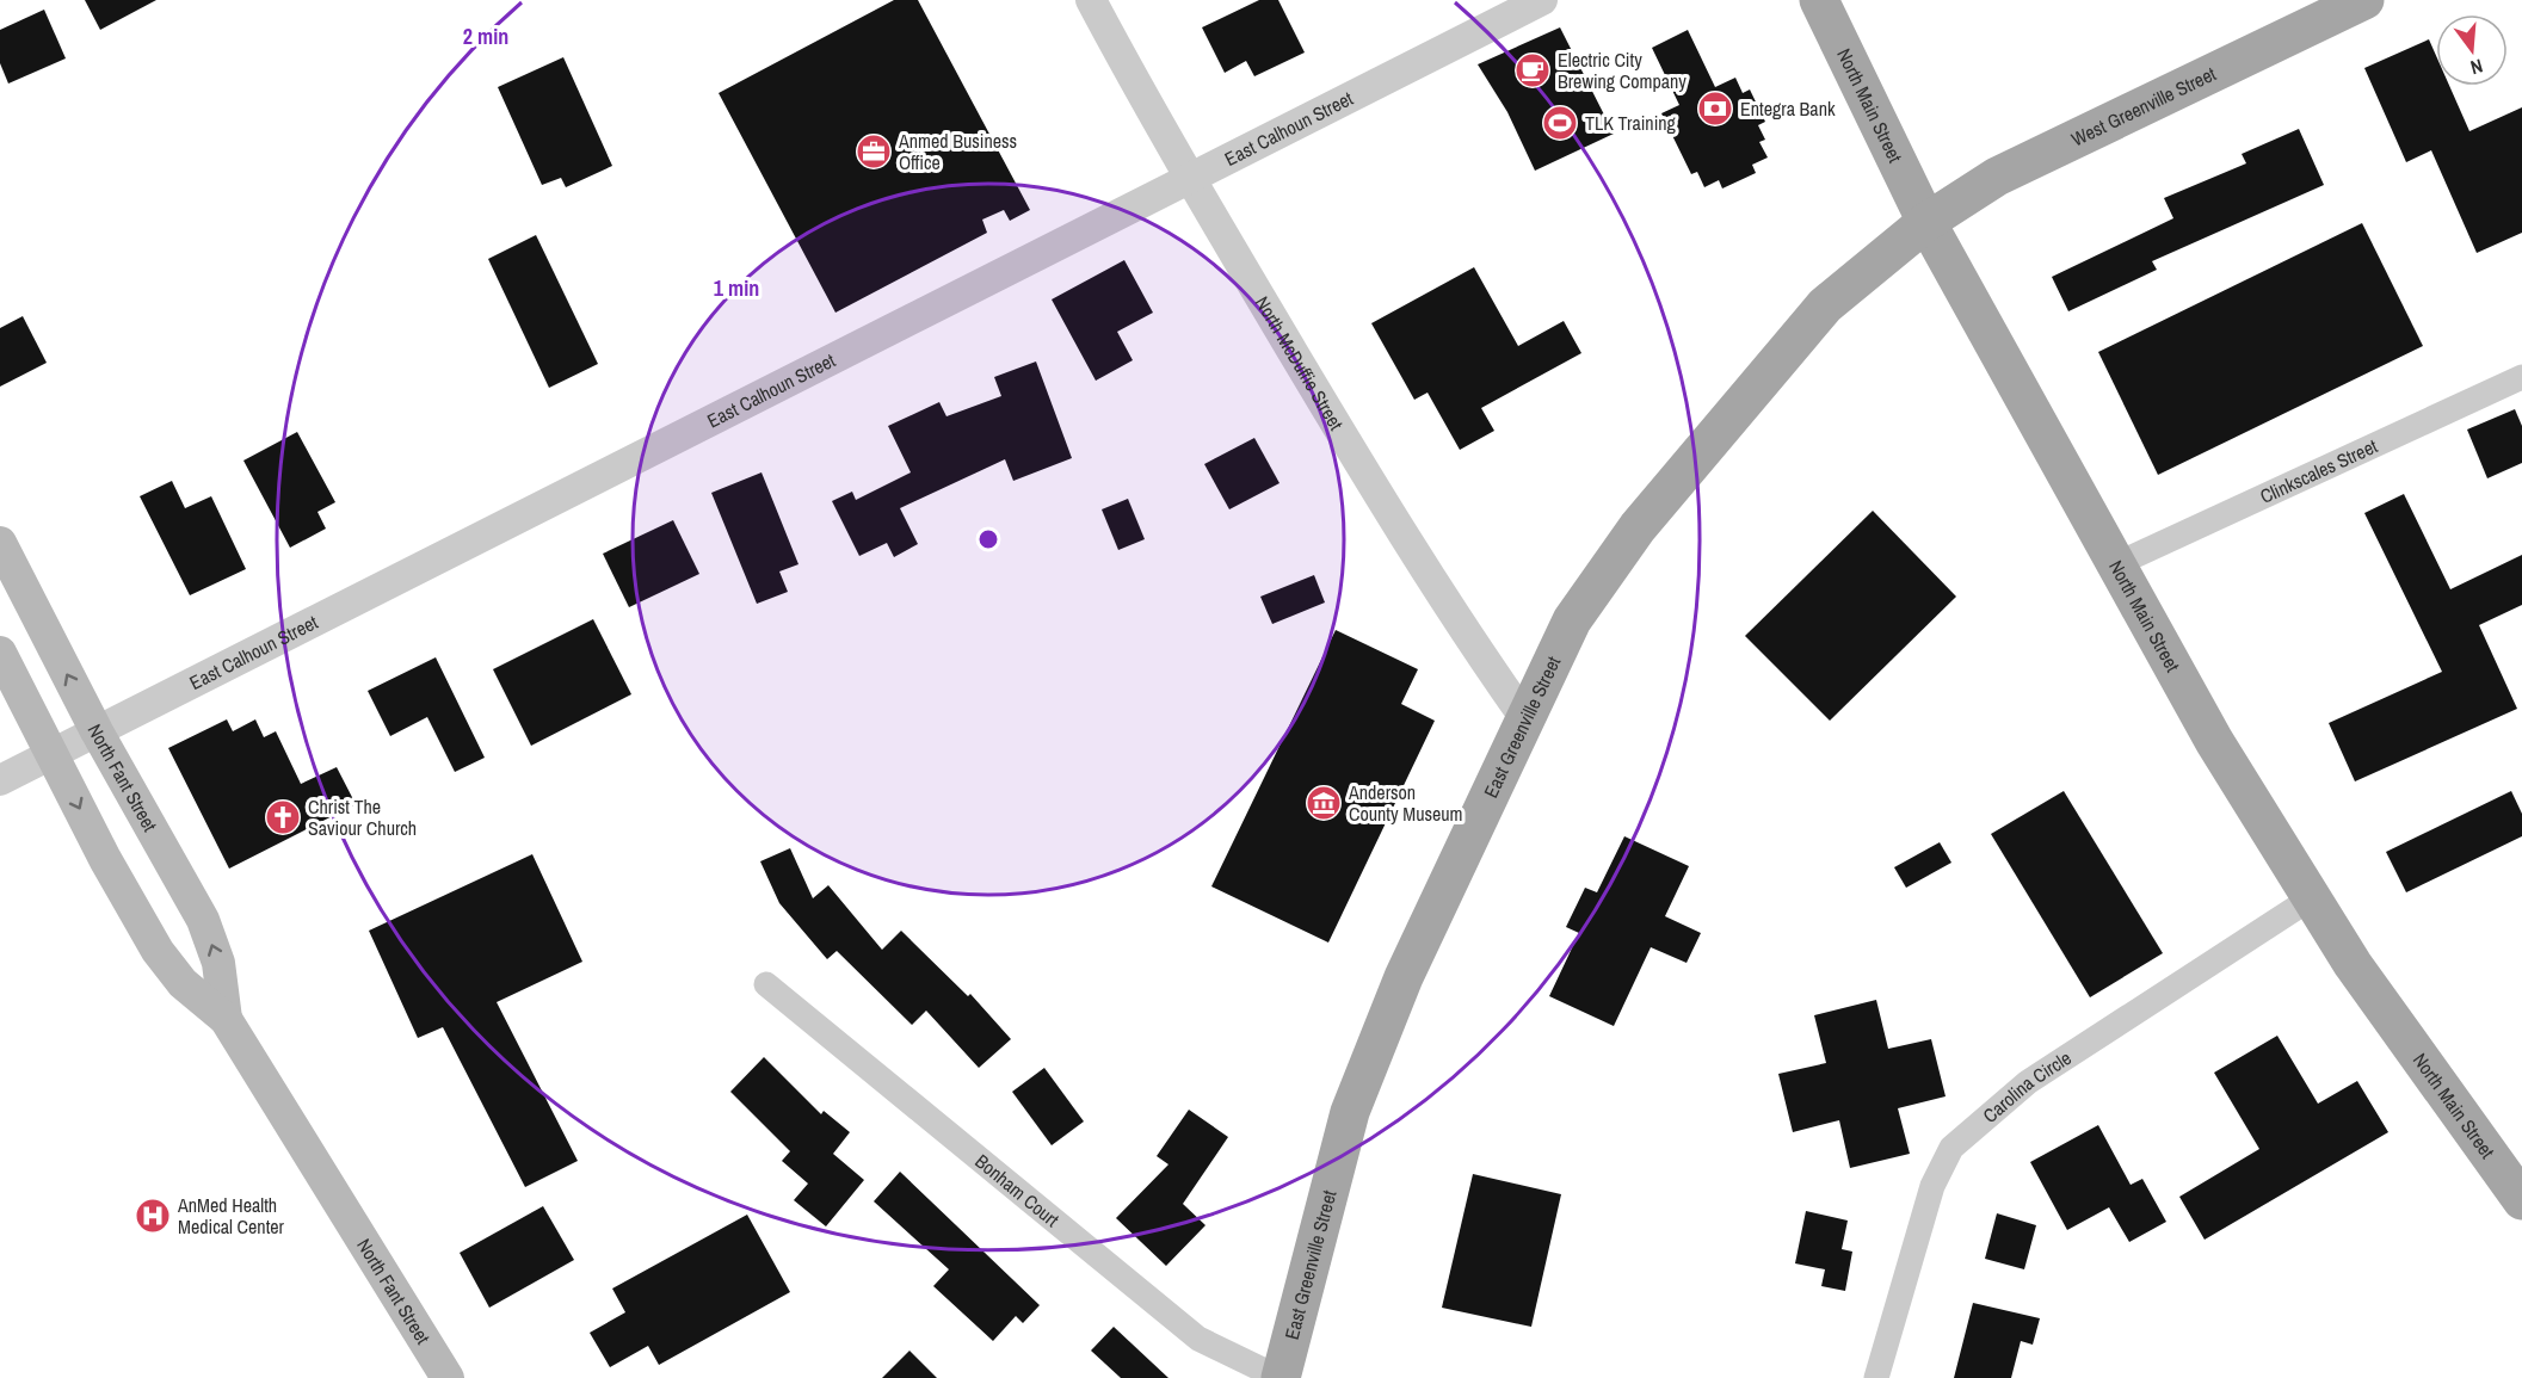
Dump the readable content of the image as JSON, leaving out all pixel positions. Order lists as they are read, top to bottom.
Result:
{
  "streets": {
    "main road": [
      "North Main Street",
      "West Greenville Street",
      "East Greenville Street",
      "North Fant Street"
    ],
    "street": [
      "East Calhoun Street",
      "North McDuffie Street",
      "Clinkscales Street",
      "Carolina Circle",
      "Bonham Court"
    ]
  },
  "crossings": [
    ["North Main Street", "West Greenville Street"],
    ["North Main Street", "Clinkscales Street"],
    ["North Main Street", "East Greenville Street"],
    ["North Main Street", "Carolina Circle"],
    ["West Greenville Street", "East Greenville Street"],
    ["East Calhoun Street", "North McDuffie Street"],
    ["East Calhoun Street", "North Fant Street"],
    ["North McDuffie Street", "East Greenville Street"],
    ["East Greenville Street", "Bonham Court"]
  ],
  "places": {
    "cafe": ["Electric City Brewing Company"],
    "bank": ["Entegra Bank"],
    "sports": ["TLK Training"],
    "office": ["Anmed Business Office"],
    "museum": ["Anderson County Museum"],
    "church": ["Christ The Saviour Church"],
    "hospital": ["AnMed Health Medical Center"]
  },
  "north": "bottom",
  "rings": ["2 min", "1 min"]
}
